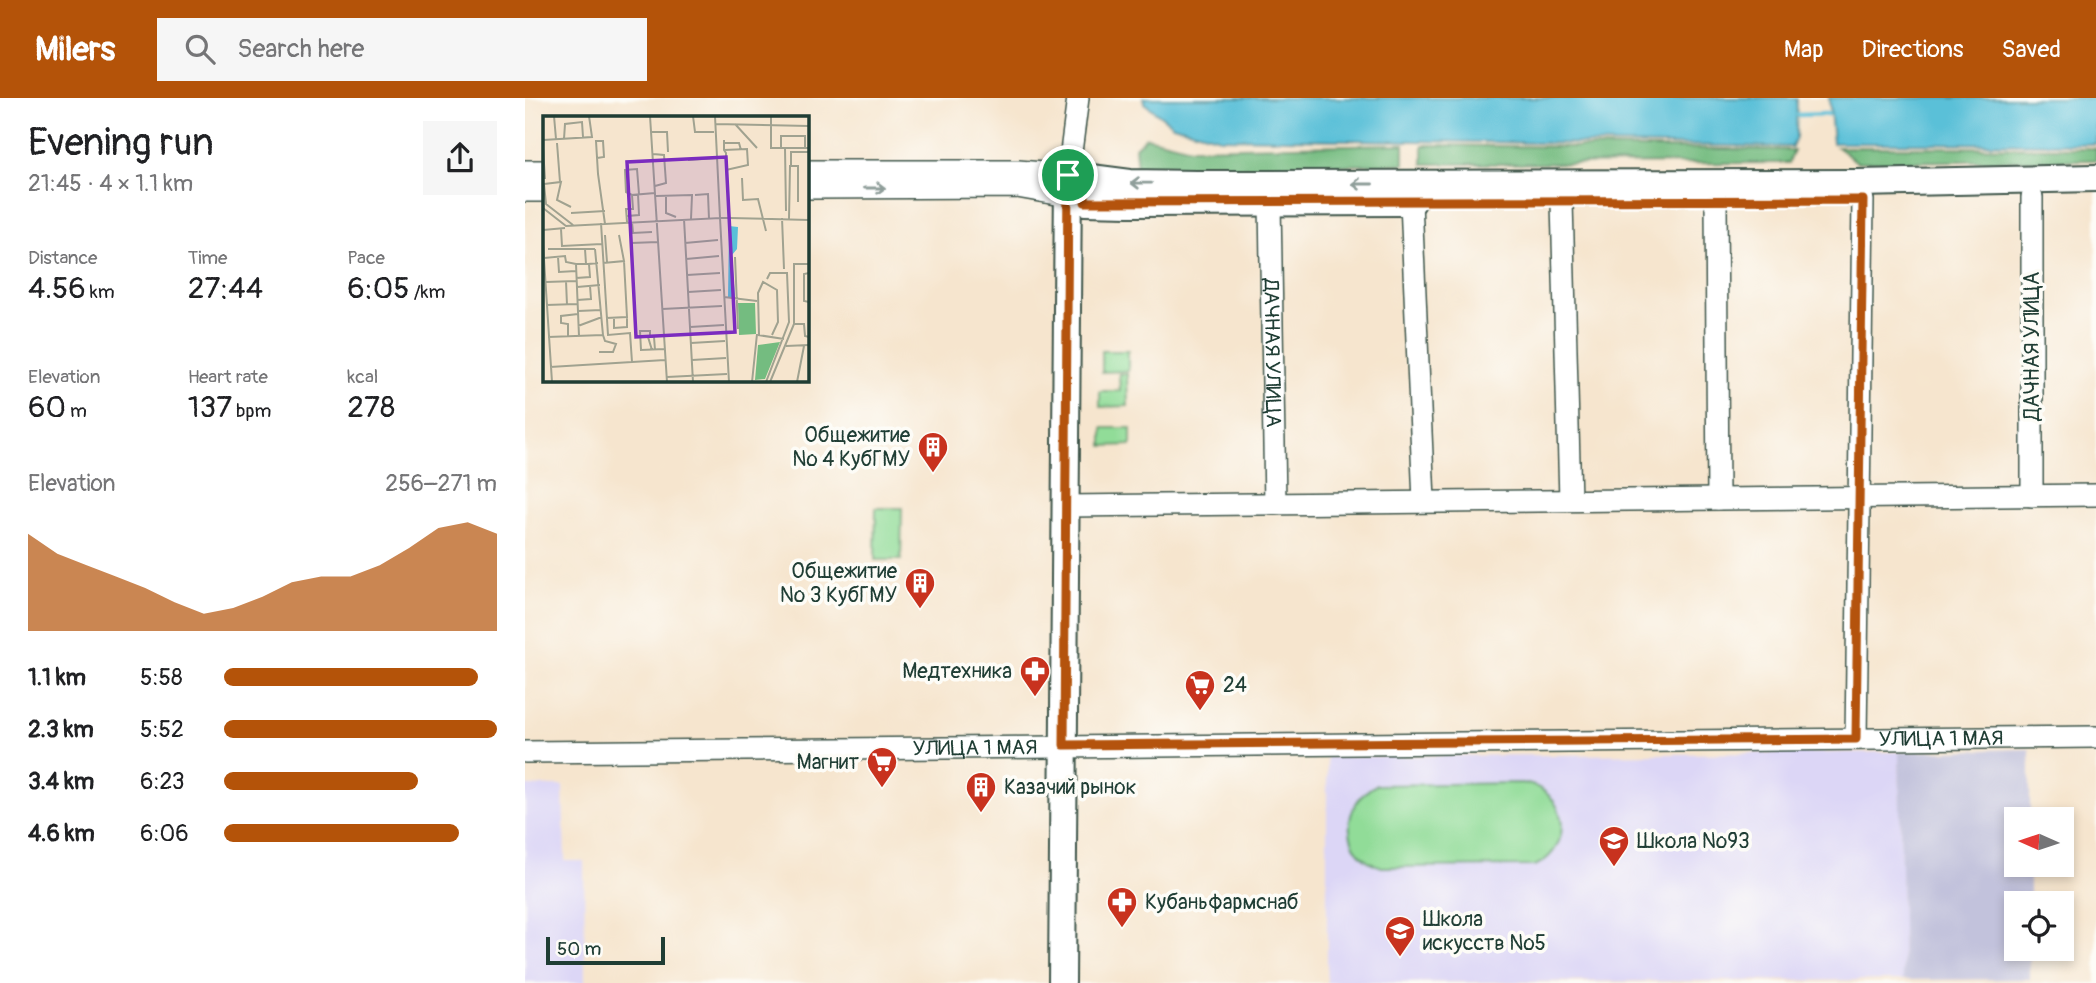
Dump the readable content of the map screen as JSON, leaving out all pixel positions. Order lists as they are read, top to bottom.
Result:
{
  "streets": {
    "street": ["ДАЧНАЯ УЛИЦА", "УЛИЦА 1 МАЯ"]
  },
  "places": {
    "building": ["Общежитие № 4 КубГМУ", "Общежитие № 3 КубГМУ", "Казачий рынок"],
    "pharmacy": ["Медтехника", "Кубаньфармснаб"],
    "supermarket": ["24", "Магнит"],
    "school or university": ["Школа №93", "Школа искусств №5"]
  },
  "scale_bar": "50 m",
  "north": "left",
  "page": {
    "header": "Milers",
    "search": "Search here",
    "nav": ["Map", "Directions", "Saved"],
    "heading": ["Evening run", "21:45 · 4 × 1.1 km"],
    "stats": [
      ["Distance", "4.56 km"],
      ["Time", "27:44"],
      ["Pace", "6:05 /km"],
      ["Elevation", "60 m"],
      ["Heart rate", "137 bpm"],
      ["kcal", "278"]
    ],
    "chart": ["Elevation", "256–271 m"],
    "list": [
      {
        "name": "1.1 km",
        "note": "5:58"
      },
      {
        "name": "2.3 km",
        "note": "5:52"
      },
      {
        "name": "3.4 km",
        "note": "6:23"
      },
      {
        "name": "4.6 km",
        "note": "6:06"
      }
    ],
    "scale": "50 m"
  }
}
